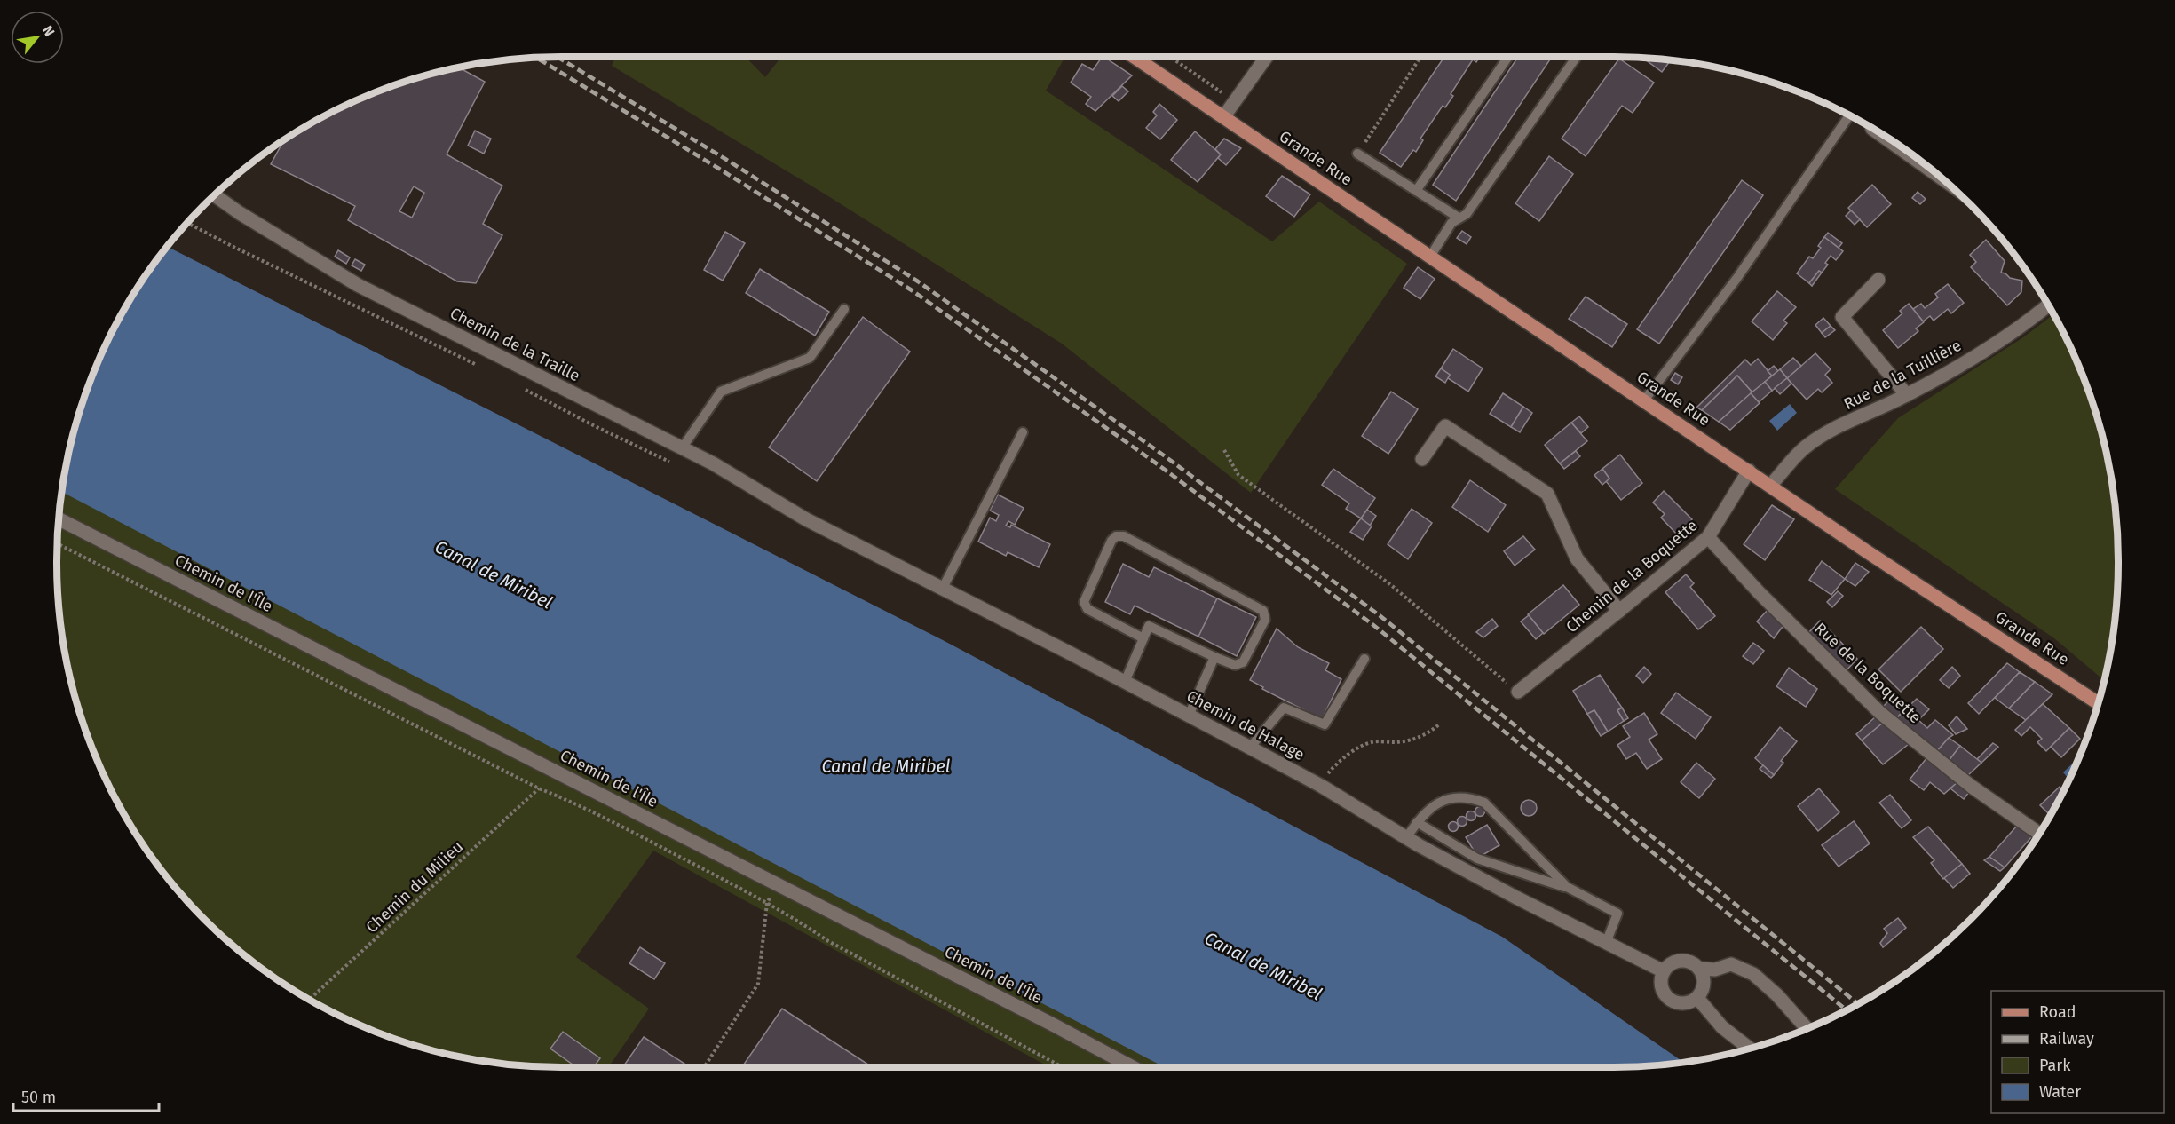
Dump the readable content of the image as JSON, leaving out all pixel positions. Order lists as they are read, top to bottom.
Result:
{
  "streets": {
    "main road": ["Grande Rue"],
    "street": [
      "Chemin de la Traille",
      "Rue de la Tuillière",
      "Chemin de la Boquette",
      "Chemin de l'Île",
      "Rue de la Boquette",
      "Chemin de Halage"
    ],
    "path": ["Chemin du Milieu"]
  },
  "crossings": [
    ["Grande Rue", "Rue de la Tuillière"],
    ["Grande Rue", "Chemin de la Boquette"],
    ["Chemin de la Traille", "Chemin de Halage"],
    ["Chemin de la Boquette", "Rue de la Boquette"]
  ],
  "water": ["Canal de Miribel"],
  "legend": [
    "Road",
    "Railway",
    "Park",
    "Water"
  ],
  "scale_bar": "50 m",
  "north": "top right"
}
